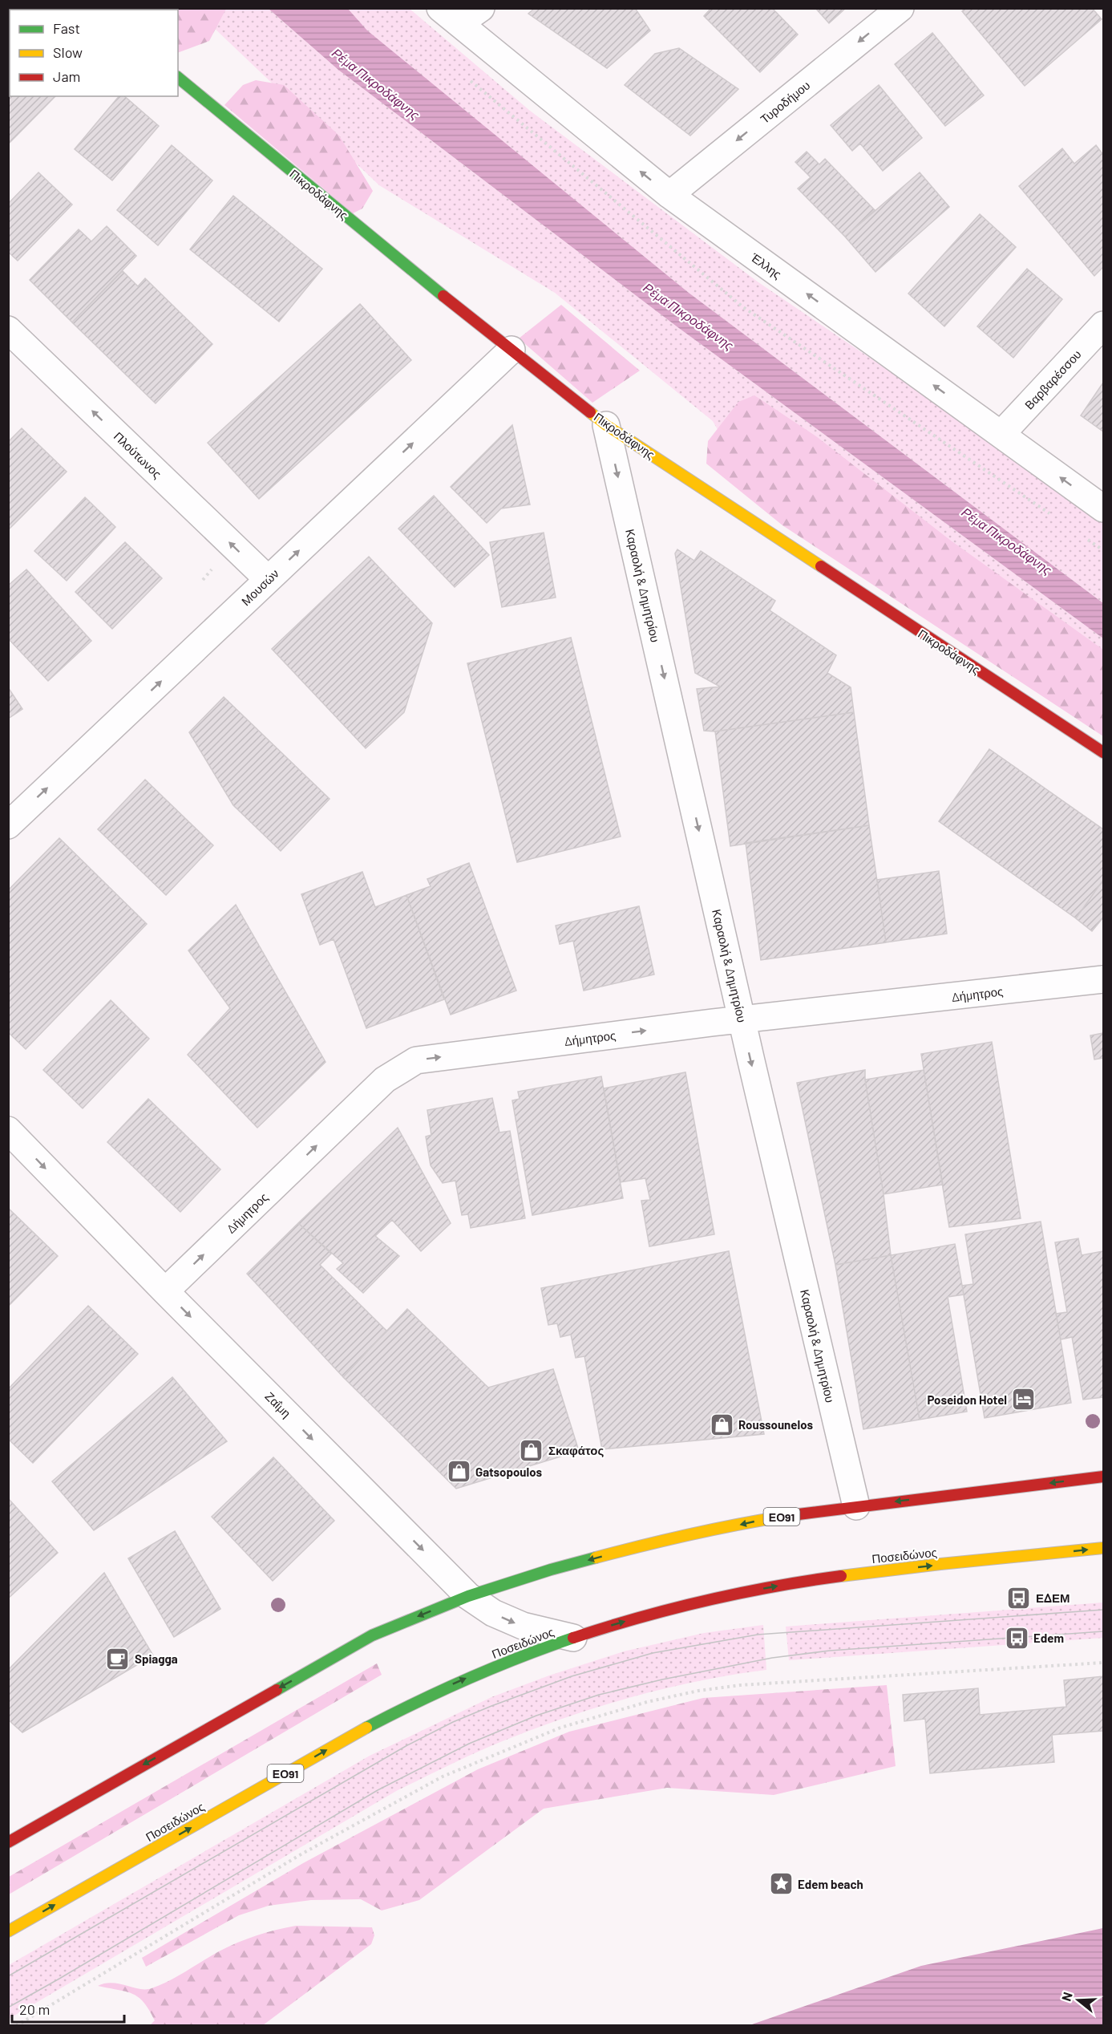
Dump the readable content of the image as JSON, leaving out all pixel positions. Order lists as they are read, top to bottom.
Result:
{
  "streets": {
    "main road": ["Πικροδάφνης", "ΕΟ91", "Ποσειδώνος"],
    "street": [
      "Τυροδήμου",
      "Έλλης",
      "Βαρβαρέσσου",
      "Πλούτωνος",
      "Καραολή & Δημητρίου",
      "Μουσών",
      "Δήμητρος",
      "Ζαΐμη"
    ]
  },
  "crossings": [
    ["Τυροδήμου", "Έλλης"],
    ["Πικροδάφνης", "Καραολή & Δημητρίου"],
    ["Πικροδάφνης", "Μουσών"],
    ["Έλλης", "Βαρβαρέσσου"],
    ["Πλούτωνος", "Μουσών"],
    ["Καραολή & Δημητρίου", "Δήμητρος"],
    ["Καραολή & Δημητρίου", "ΕΟ91"],
    ["Δήμητρος", "Ζαΐμη"],
    ["Ζαΐμη", "ΕΟ91"],
    ["Ζαΐμη", "Ποσειδώνος"]
  ],
  "one_way": [
    "Τυροδήμου",
    "Έλλης",
    "Πλούτωνος",
    "Καραολή & Δημητρίου",
    "Μουσών",
    "Δήμητρος",
    "Ζαΐμη"
  ],
  "water": ["Ρέμα Πικροδάφνης"],
  "places": {
    "hotel": ["Poseidon Hotel"],
    "shop": ["Roussounelos", "Σκαφάτος", "Gatsopoulos"],
    "bus stop": ["ΕΔΕΜ", "Edem"],
    "cafe": ["Spiagga"],
    "place": ["Edem beach"]
  },
  "legend": ["Fast", "Slow", "Jam"],
  "scale_bar": "20 m",
  "north": "left"
}
